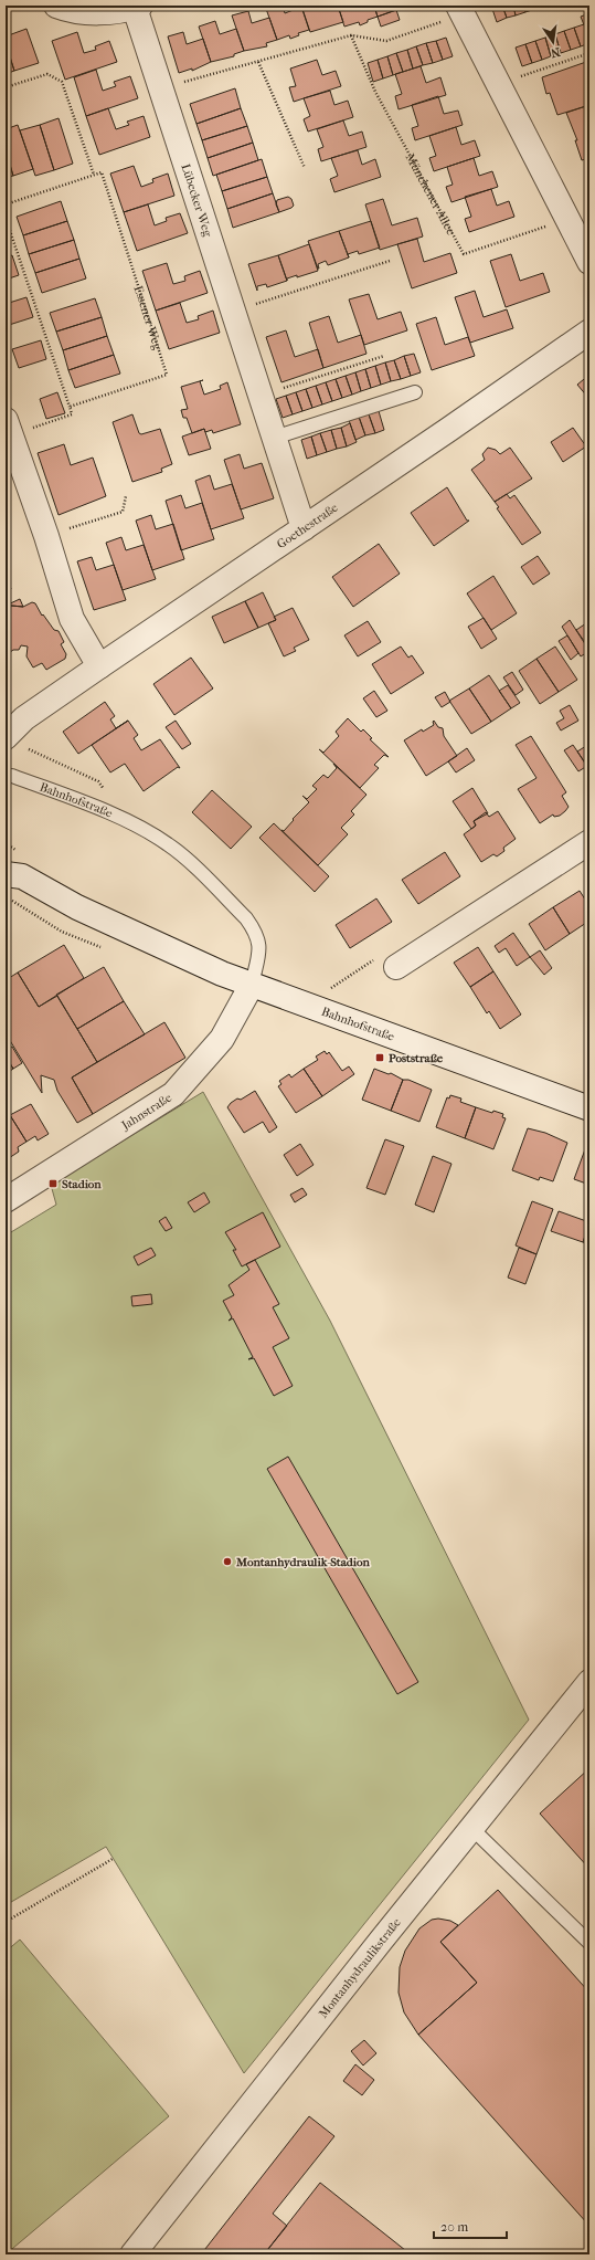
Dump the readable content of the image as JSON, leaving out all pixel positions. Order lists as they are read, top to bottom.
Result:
{
  "streets": {
    "street": [
      "Lübecker Weg",
      "Goethestraße",
      "Bahnhofstraße",
      "Jahnstraße",
      "Montanhydraulikstraße"
    ],
    "path": ["Münchener Allee", "Essener Weg"]
  },
  "crossings": [
    ["Lübecker Weg", "Goethestraße"],
    ["Bahnhofstraße", "Jahnstraße"]
  ],
  "places": {
    "transit": ["Poststraße", "Stadion"],
    "other": ["Montanhydraulik-Stadion"]
  },
  "scale_bar": "20 m",
  "north": "bottom"
}
